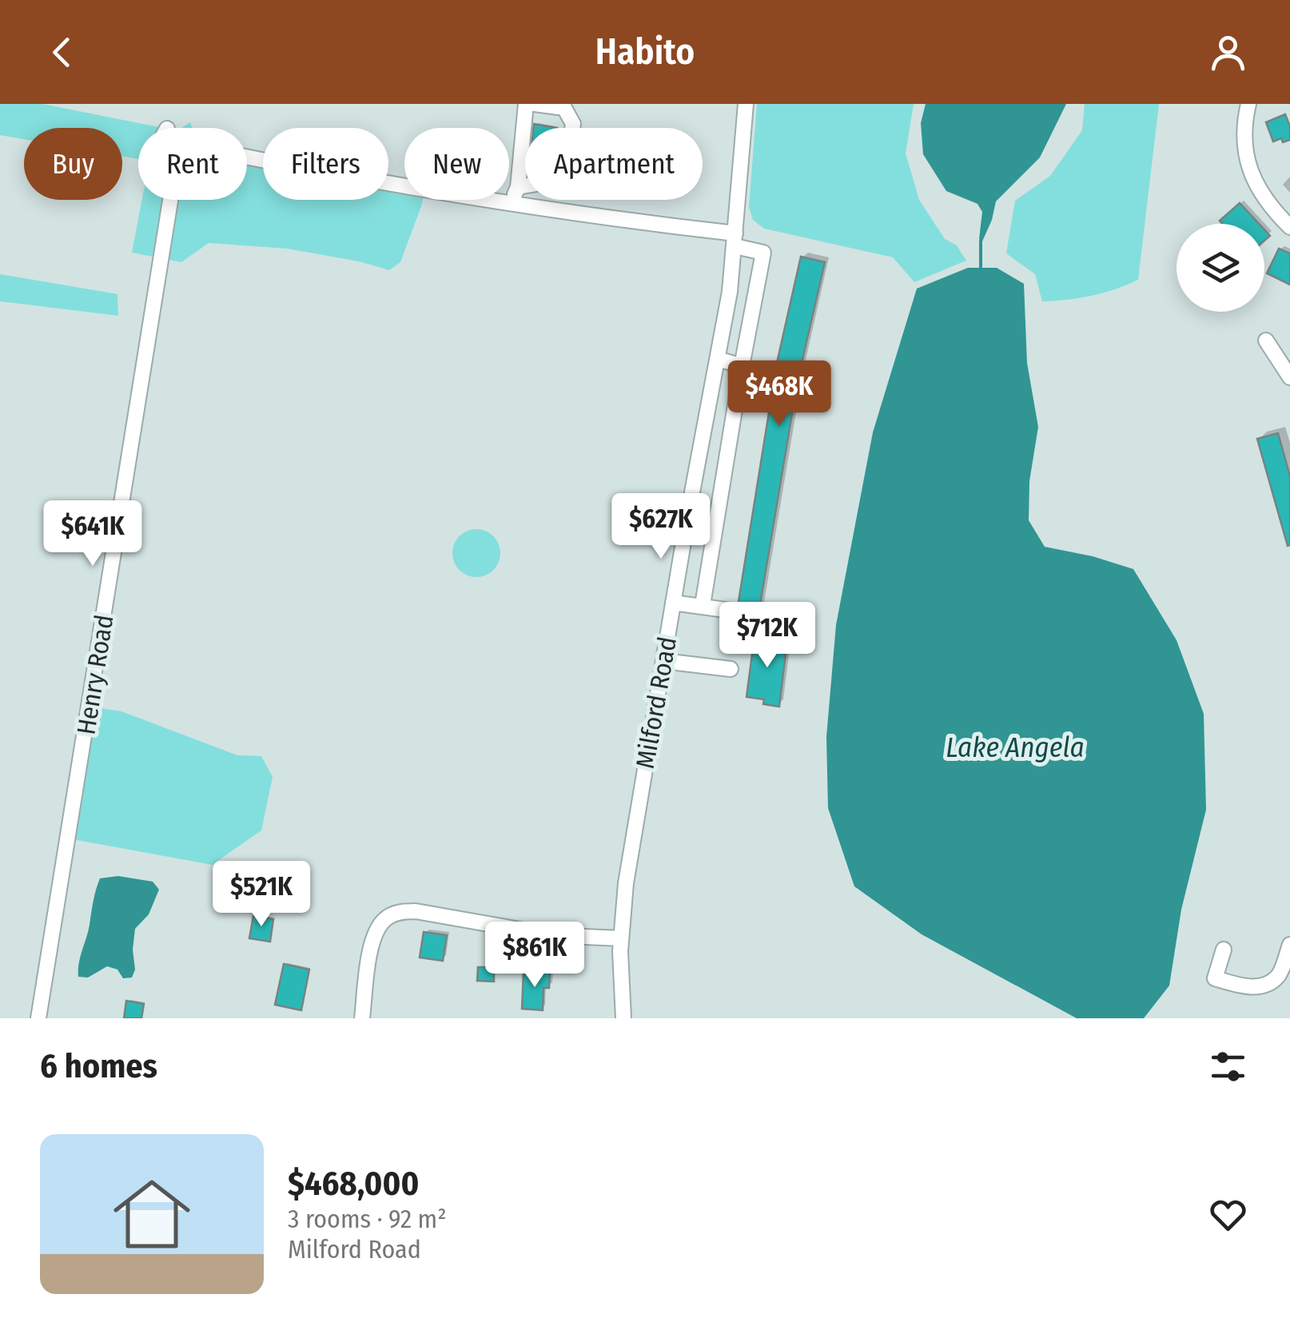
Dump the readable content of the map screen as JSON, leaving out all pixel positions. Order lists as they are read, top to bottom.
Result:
{
  "streets": {
    "street": ["Henry Road", "Milford Road"]
  },
  "water": ["Lake Angela"],
  "page": {
    "header": "Habito",
    "chip": [
      "Buy",
      "Rent",
      "Filters",
      "New",
      "Apartment"
    ],
    "price": [
      "$468K",
      "$627K",
      "$641K",
      "$712K",
      "$521K",
      "$861K"
    ],
    "heading": "6 homes",
    "list": [
      {
        "name": "$468,000",
        "note": "3 rooms · 92 m² · Milford Road"
      }
    ]
  }
}
